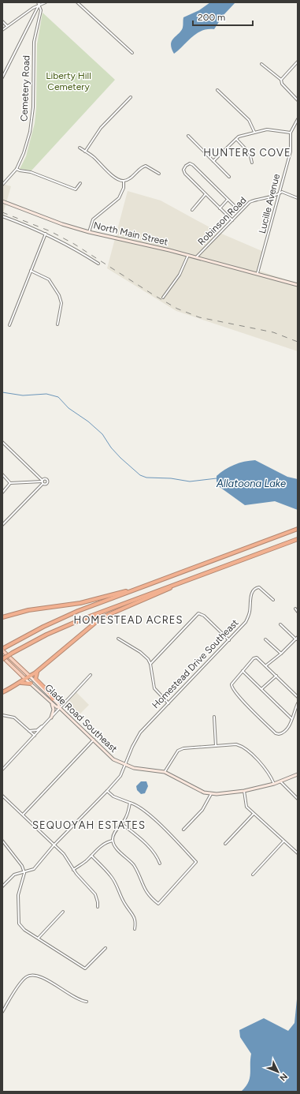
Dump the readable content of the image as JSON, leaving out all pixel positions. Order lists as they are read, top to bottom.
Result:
{
  "streets": {
    "main road": ["Glade Road Southeast"],
    "street": [
      "Cemetery Road",
      "Lucille Avenue",
      "Robinson Road",
      "North Main Street",
      "Homestead Drive Southeast"
    ]
  },
  "crossings": [
    ["Lucille Avenue", "Robinson Road"],
    ["Lucille Avenue", "North Main Street"],
    ["Robinson Road", "North Main Street"],
    ["Homestead Drive Southeast", "Glade Road Southeast"]
  ],
  "districts": ["HUNTERS COVE", "HOMESTEAD ACRES", "SEQUOYAH ESTATES"],
  "water": ["Allatoona Lake"],
  "parks": ["Liberty Hill Cemetery"],
  "scale_bar": "200 m",
  "north": "bottom right"
}
